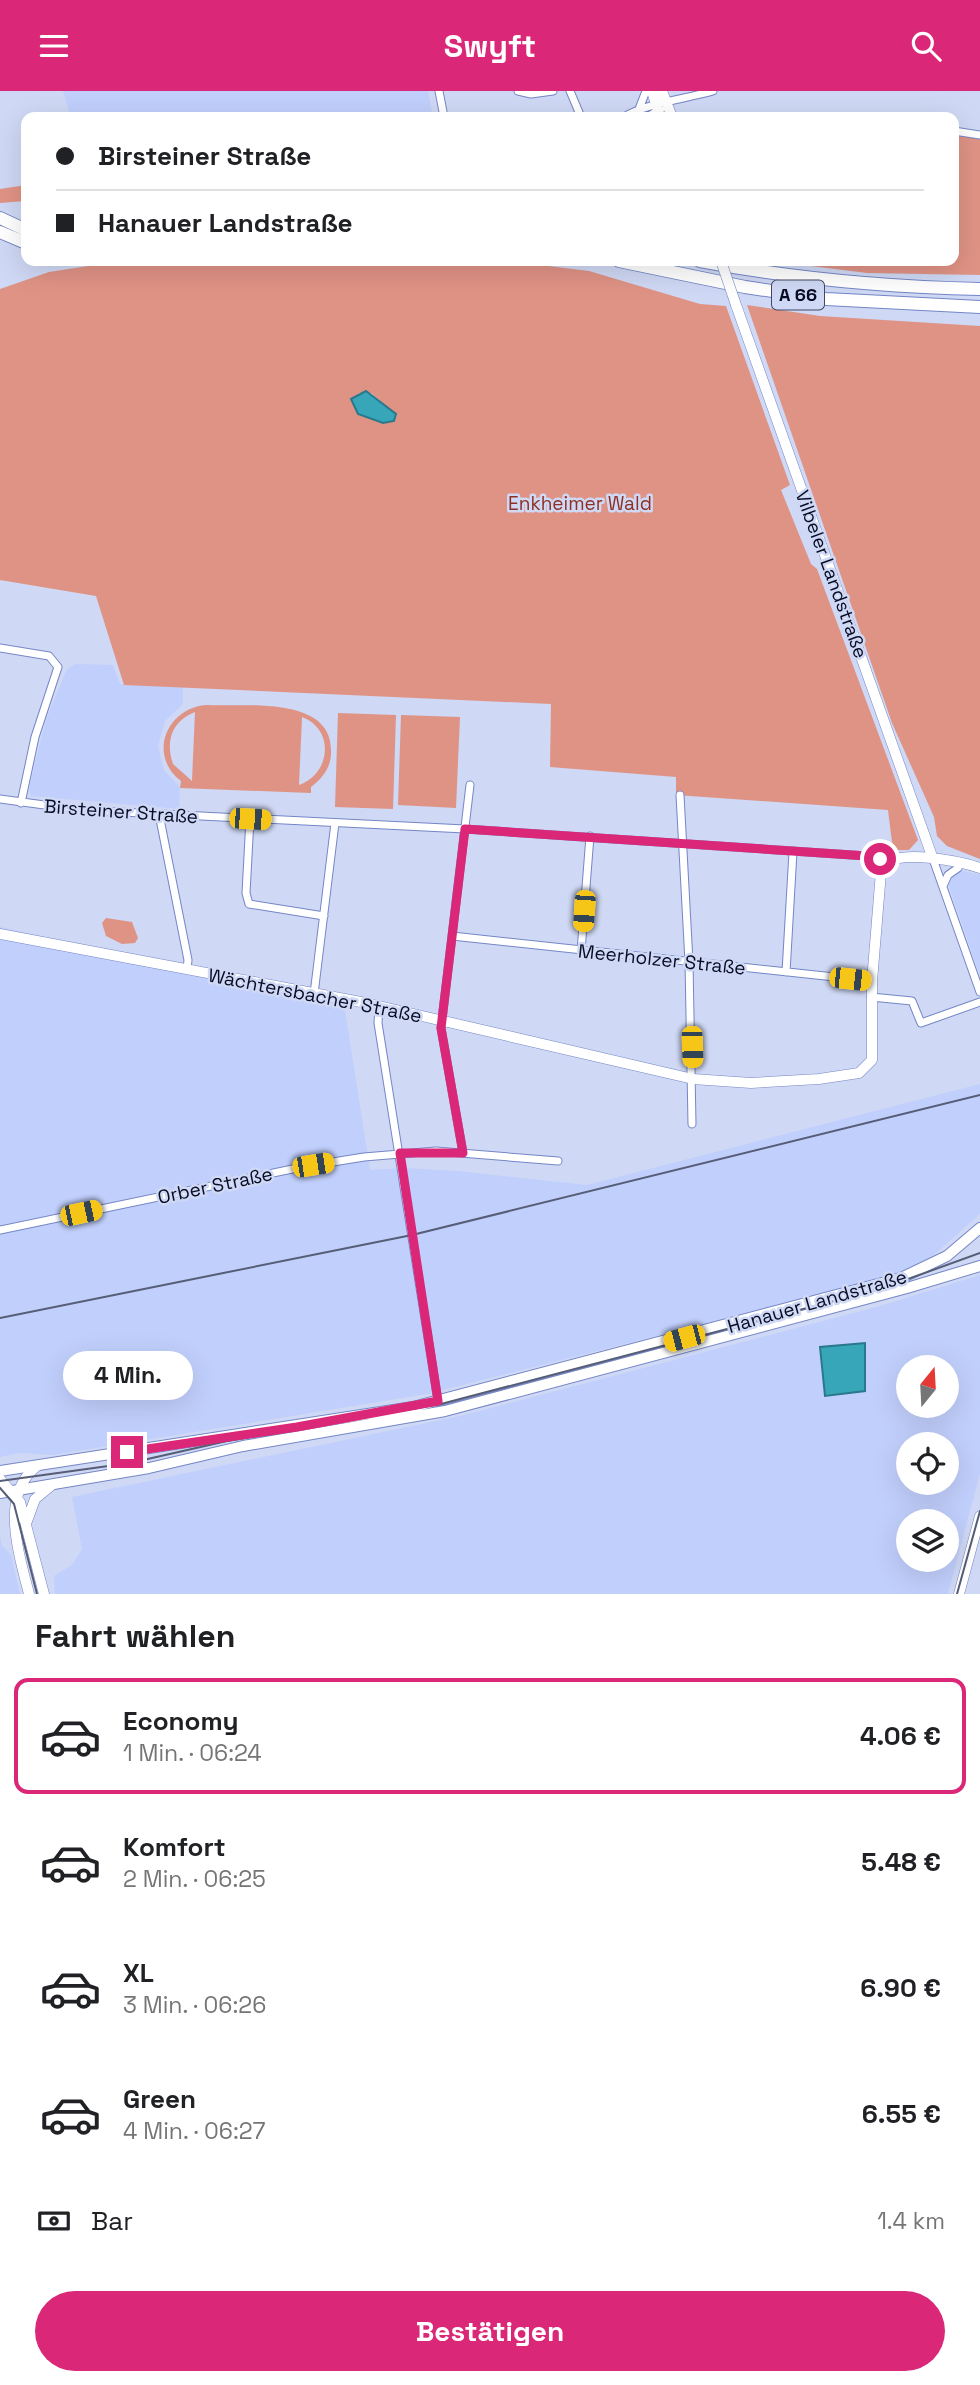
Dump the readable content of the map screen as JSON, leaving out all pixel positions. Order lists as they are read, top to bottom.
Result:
{
  "streets": {
    "highway": ["A 66"],
    "main road": ["Hanauer Landstraße"],
    "street": [
      "Vilbeler Landstraße",
      "Birsteiner Straße",
      "Meerholzer Straße",
      "Wächtersbacher Straße",
      "Orber Straße"
    ]
  },
  "crossings": [
    ["Vilbeler Landstraße", "Birsteiner Straße"]
  ],
  "parks": ["Enkheimer Wald"],
  "north": "top",
  "page": {
    "header": "Swyft",
    "banner": ["Birsteiner Straße", "Hanauer Landstraße"],
    "bubble": "4 Min.",
    "heading": "Fahrt wählen",
    "list": [
      {
        "name": "Economy",
        "note": "1 Min. · 06:24",
        "value": "4.06 €"
      },
      {
        "name": "Komfort",
        "note": "2 Min. · 06:25",
        "value": "5.48 €"
      },
      {
        "name": "XL",
        "note": "3 Min. · 06:26",
        "value": "6.90 €"
      },
      {
        "name": "Green",
        "note": "4 Min. · 06:27",
        "value": "6.55 €"
      }
    ],
    "pay": ["Bar", "1.4 km"],
    "buttons": "Bestätigen"
  }
}
